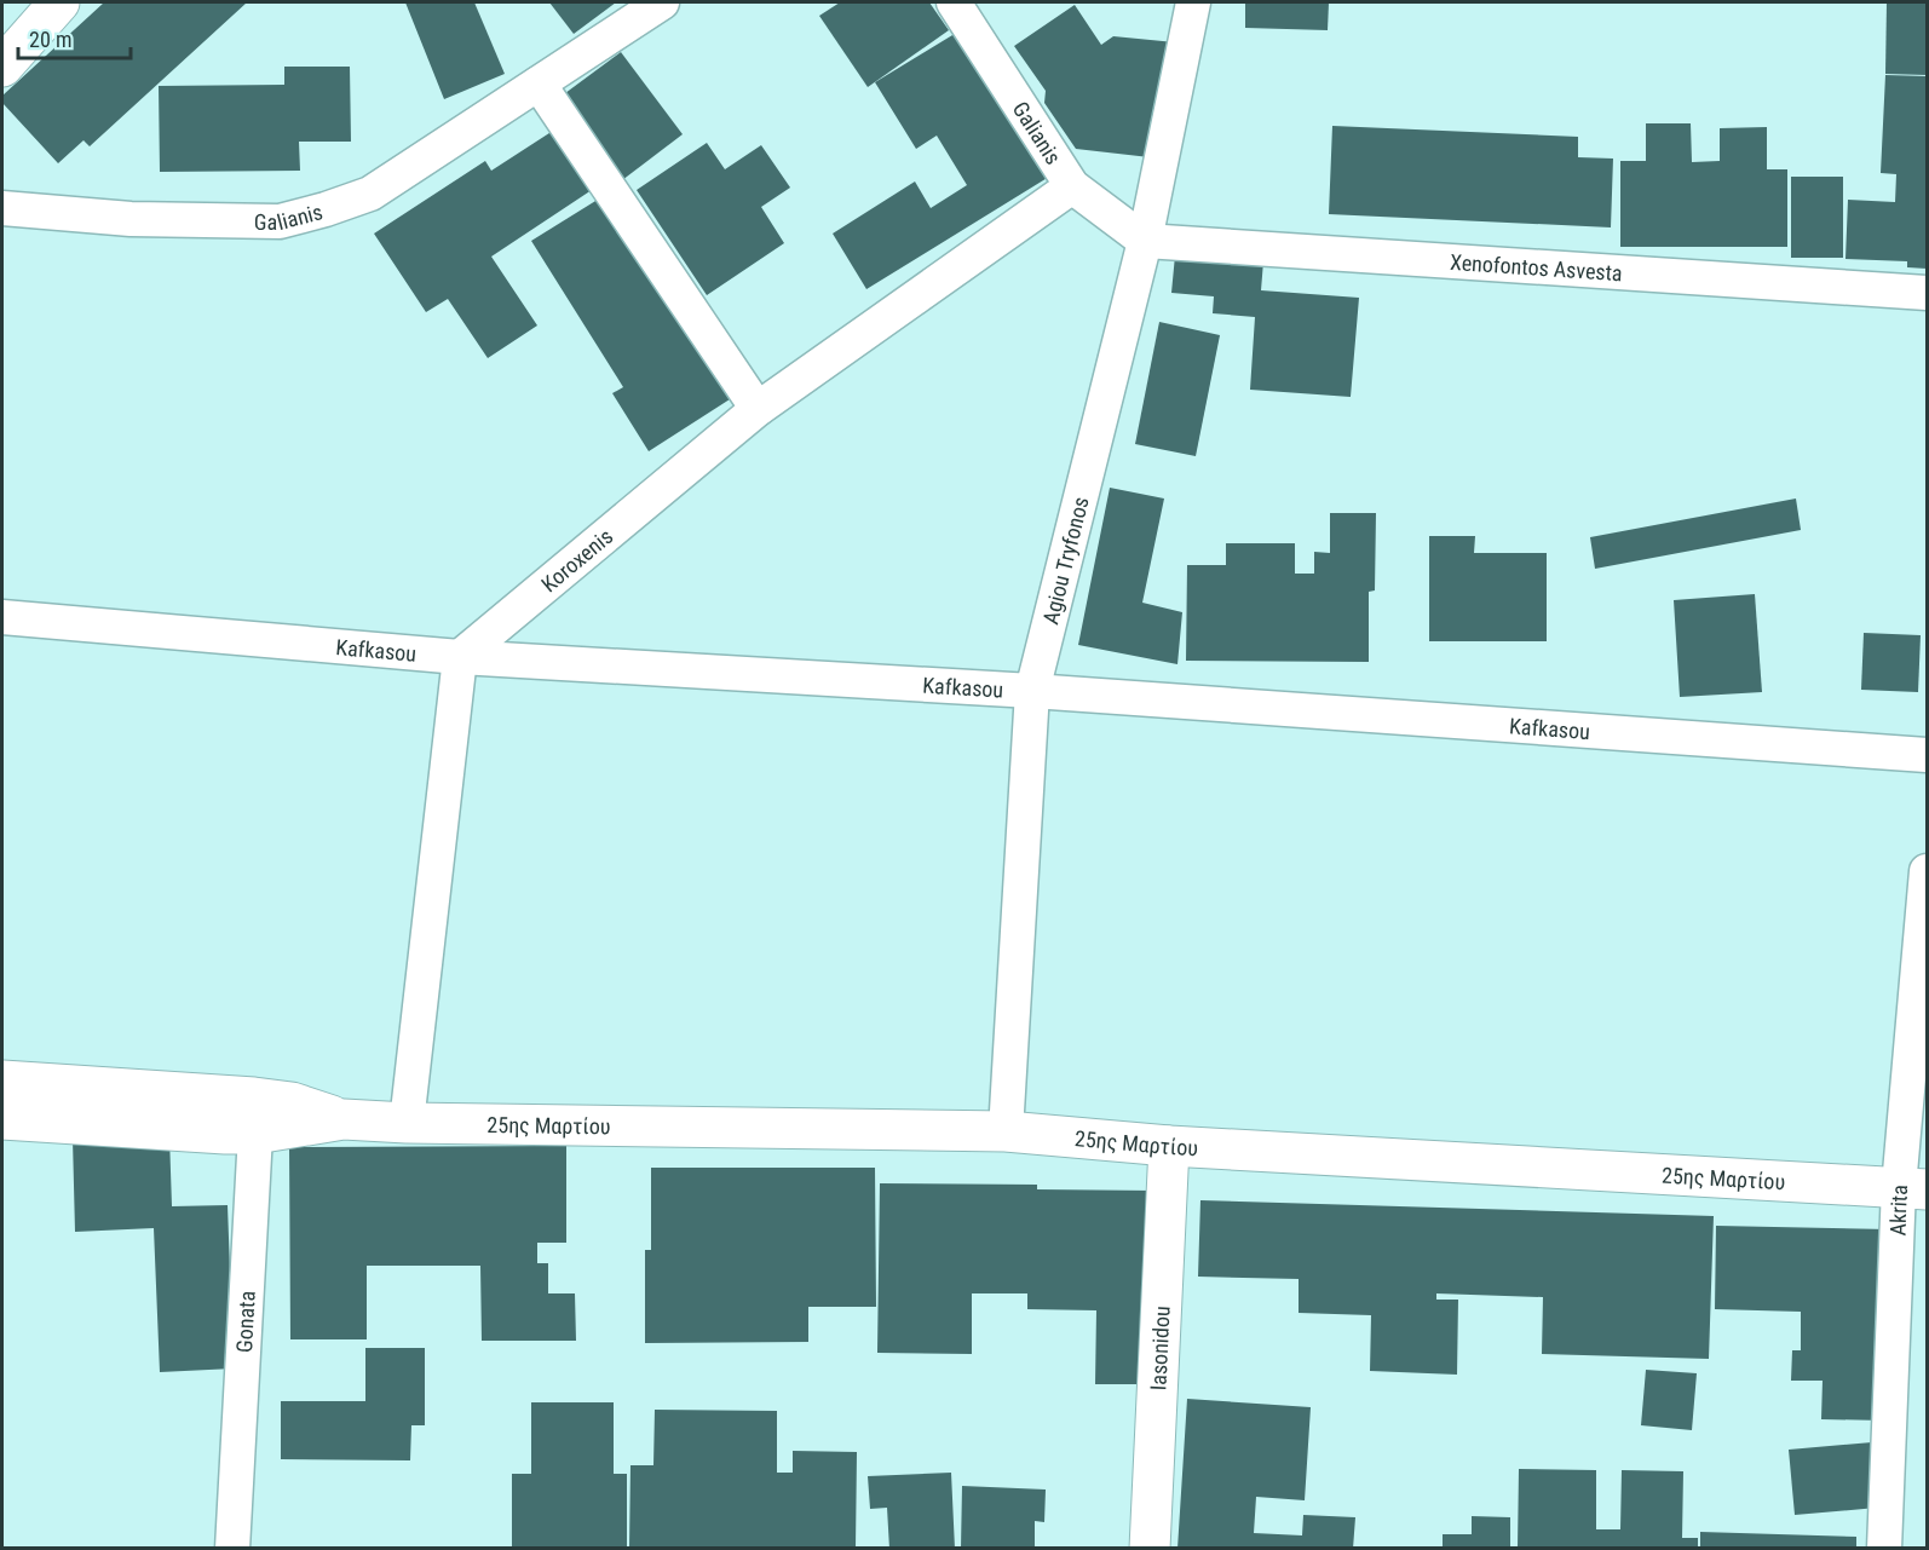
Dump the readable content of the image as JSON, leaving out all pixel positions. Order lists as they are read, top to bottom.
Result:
{
  "streets": {
    "main road": ["25ης Μαρτίου", "Iasonidou"],
    "street": [
      "Galianis",
      "Xenofontos Asvesta",
      "Koroxenis",
      "Agiou Tryfonos",
      "Kafkasou",
      "Akrita",
      "Gonata"
    ]
  },
  "crossings": [
    ["Galianis", "Xenofontos Asvesta"],
    ["Galianis", "Koroxenis"],
    ["Galianis", "Agiou Tryfonos"],
    ["Xenofontos Asvesta", "Agiou Tryfonos"],
    ["Koroxenis", "Kafkasou"],
    ["Agiou Tryfonos", "Kafkasou"],
    ["Agiou Tryfonos", "25ης Μαρτίου"],
    ["25ης Μαρτίου", "Akrita"],
    ["25ης Μαρτίου", "Gonata"],
    ["25ης Μαρτίου", "Iasonidou"]
  ],
  "scale_bar": "20 m"
}
